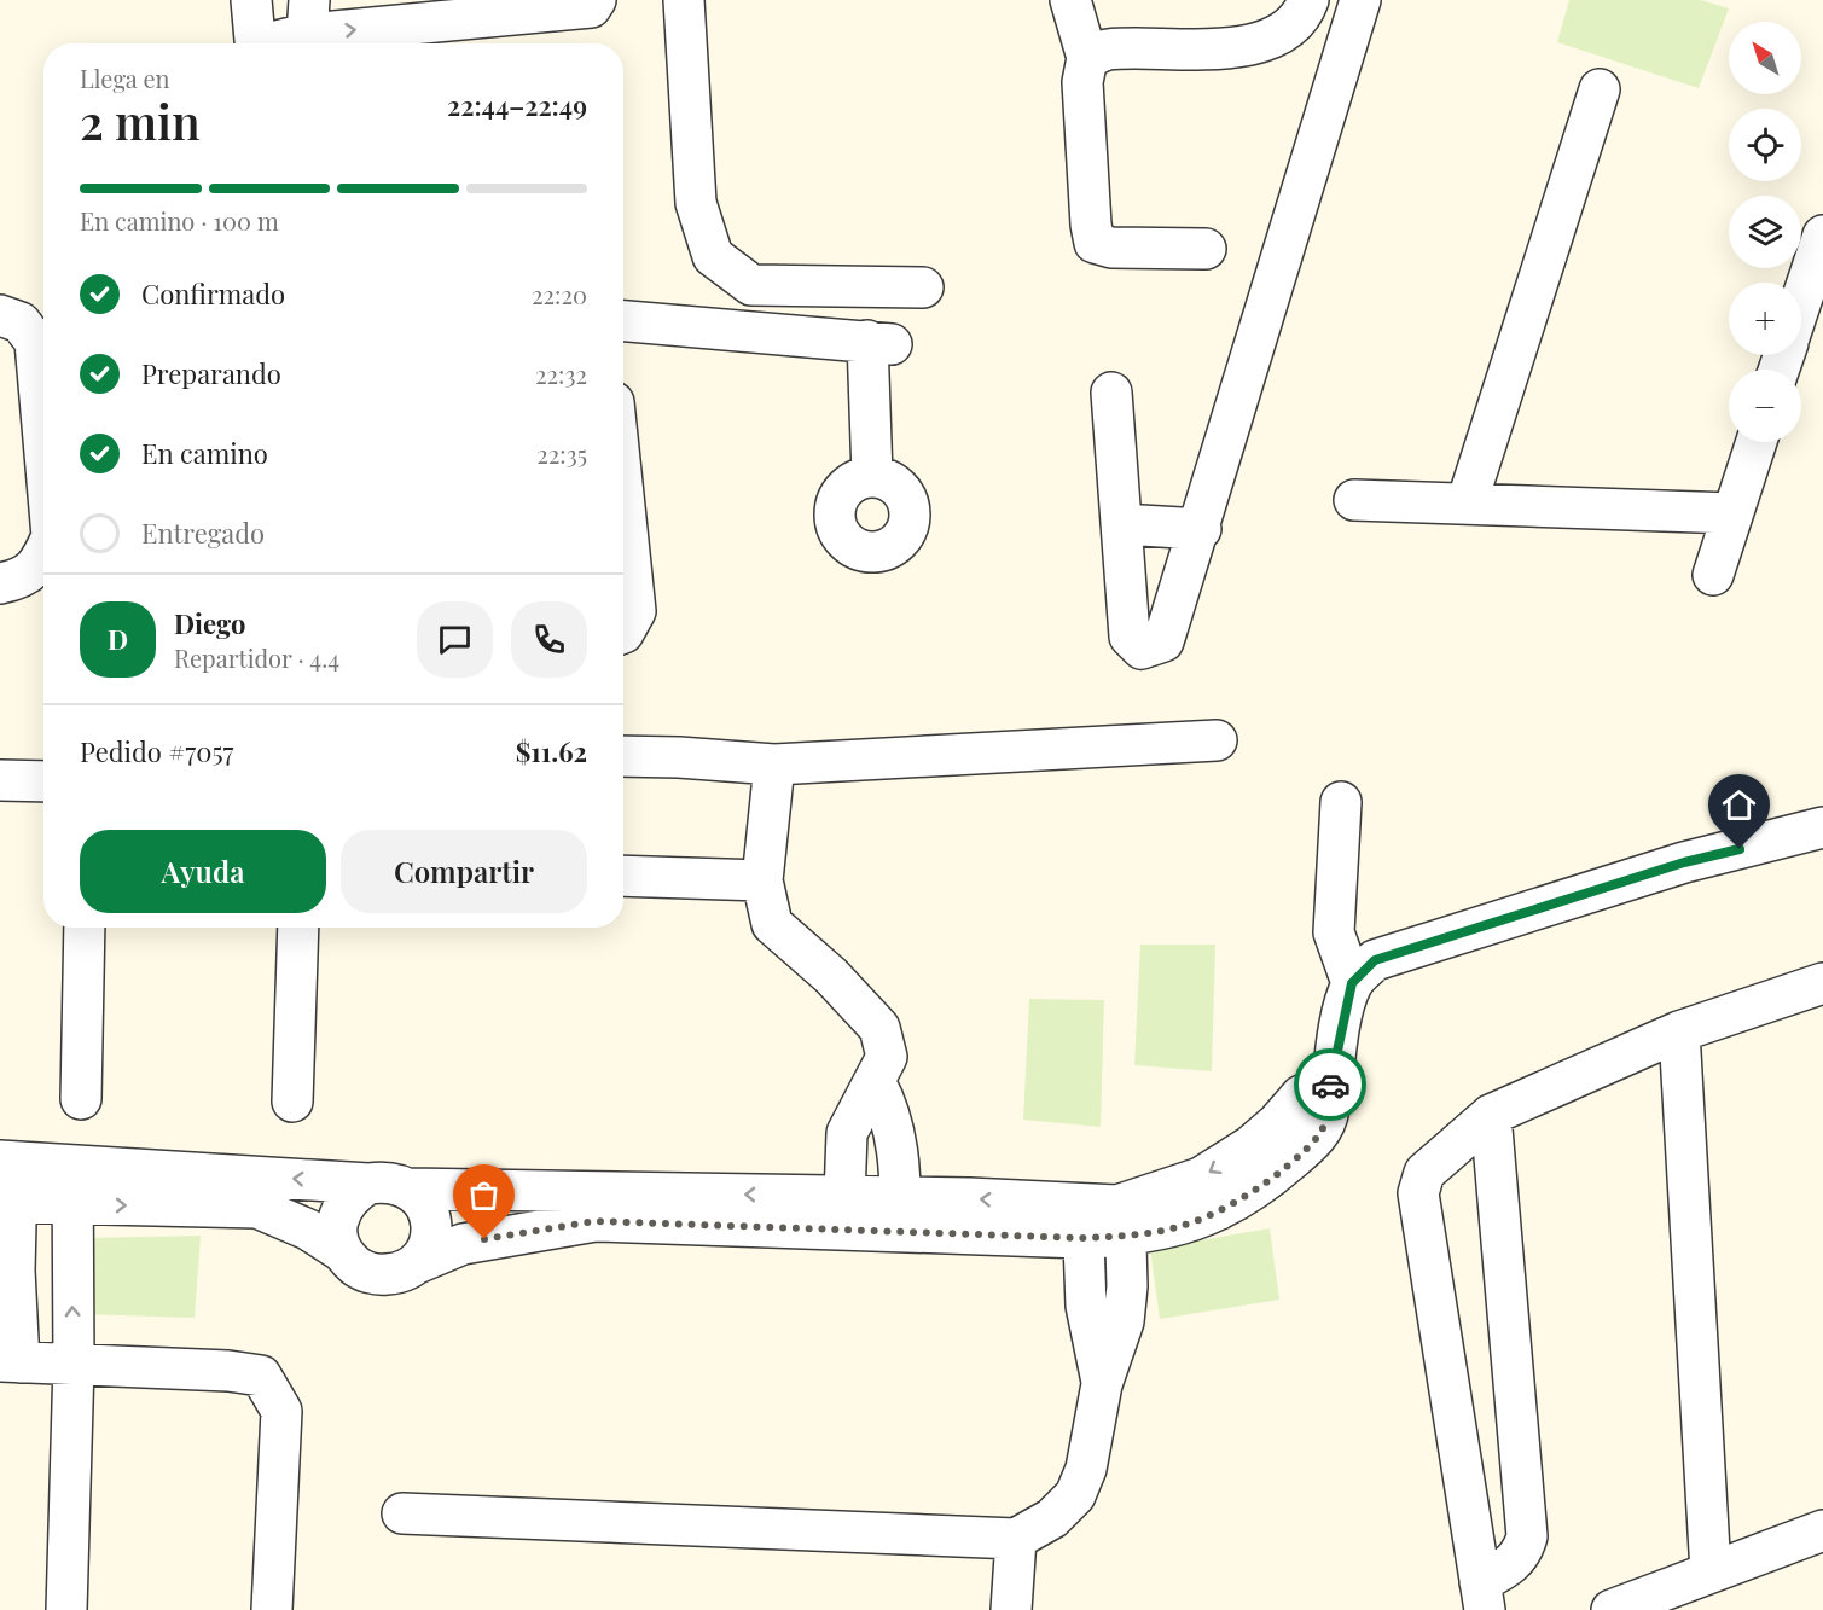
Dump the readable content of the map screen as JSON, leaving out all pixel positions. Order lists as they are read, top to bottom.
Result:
{
  "north": "top left",
  "page": {
    "map_buttons": ["+", "−"],
    "heading": ["2 min", "Llega en", "22:44–22:49"],
    "panel": [
      "Diego",
      "Repartidor · 4.4",
      "Pedido #7057",
      "$11.62"
    ],
    "bar": "En camino · 100 m",
    "list": [
      ["Confirmado", "22:20"],
      ["Preparando", "22:32"],
      ["En camino", "22:35"],
      "Entregado"
    ],
    "round": "D",
    "buttons": ["Ayuda", "Compartir"]
  }
}
